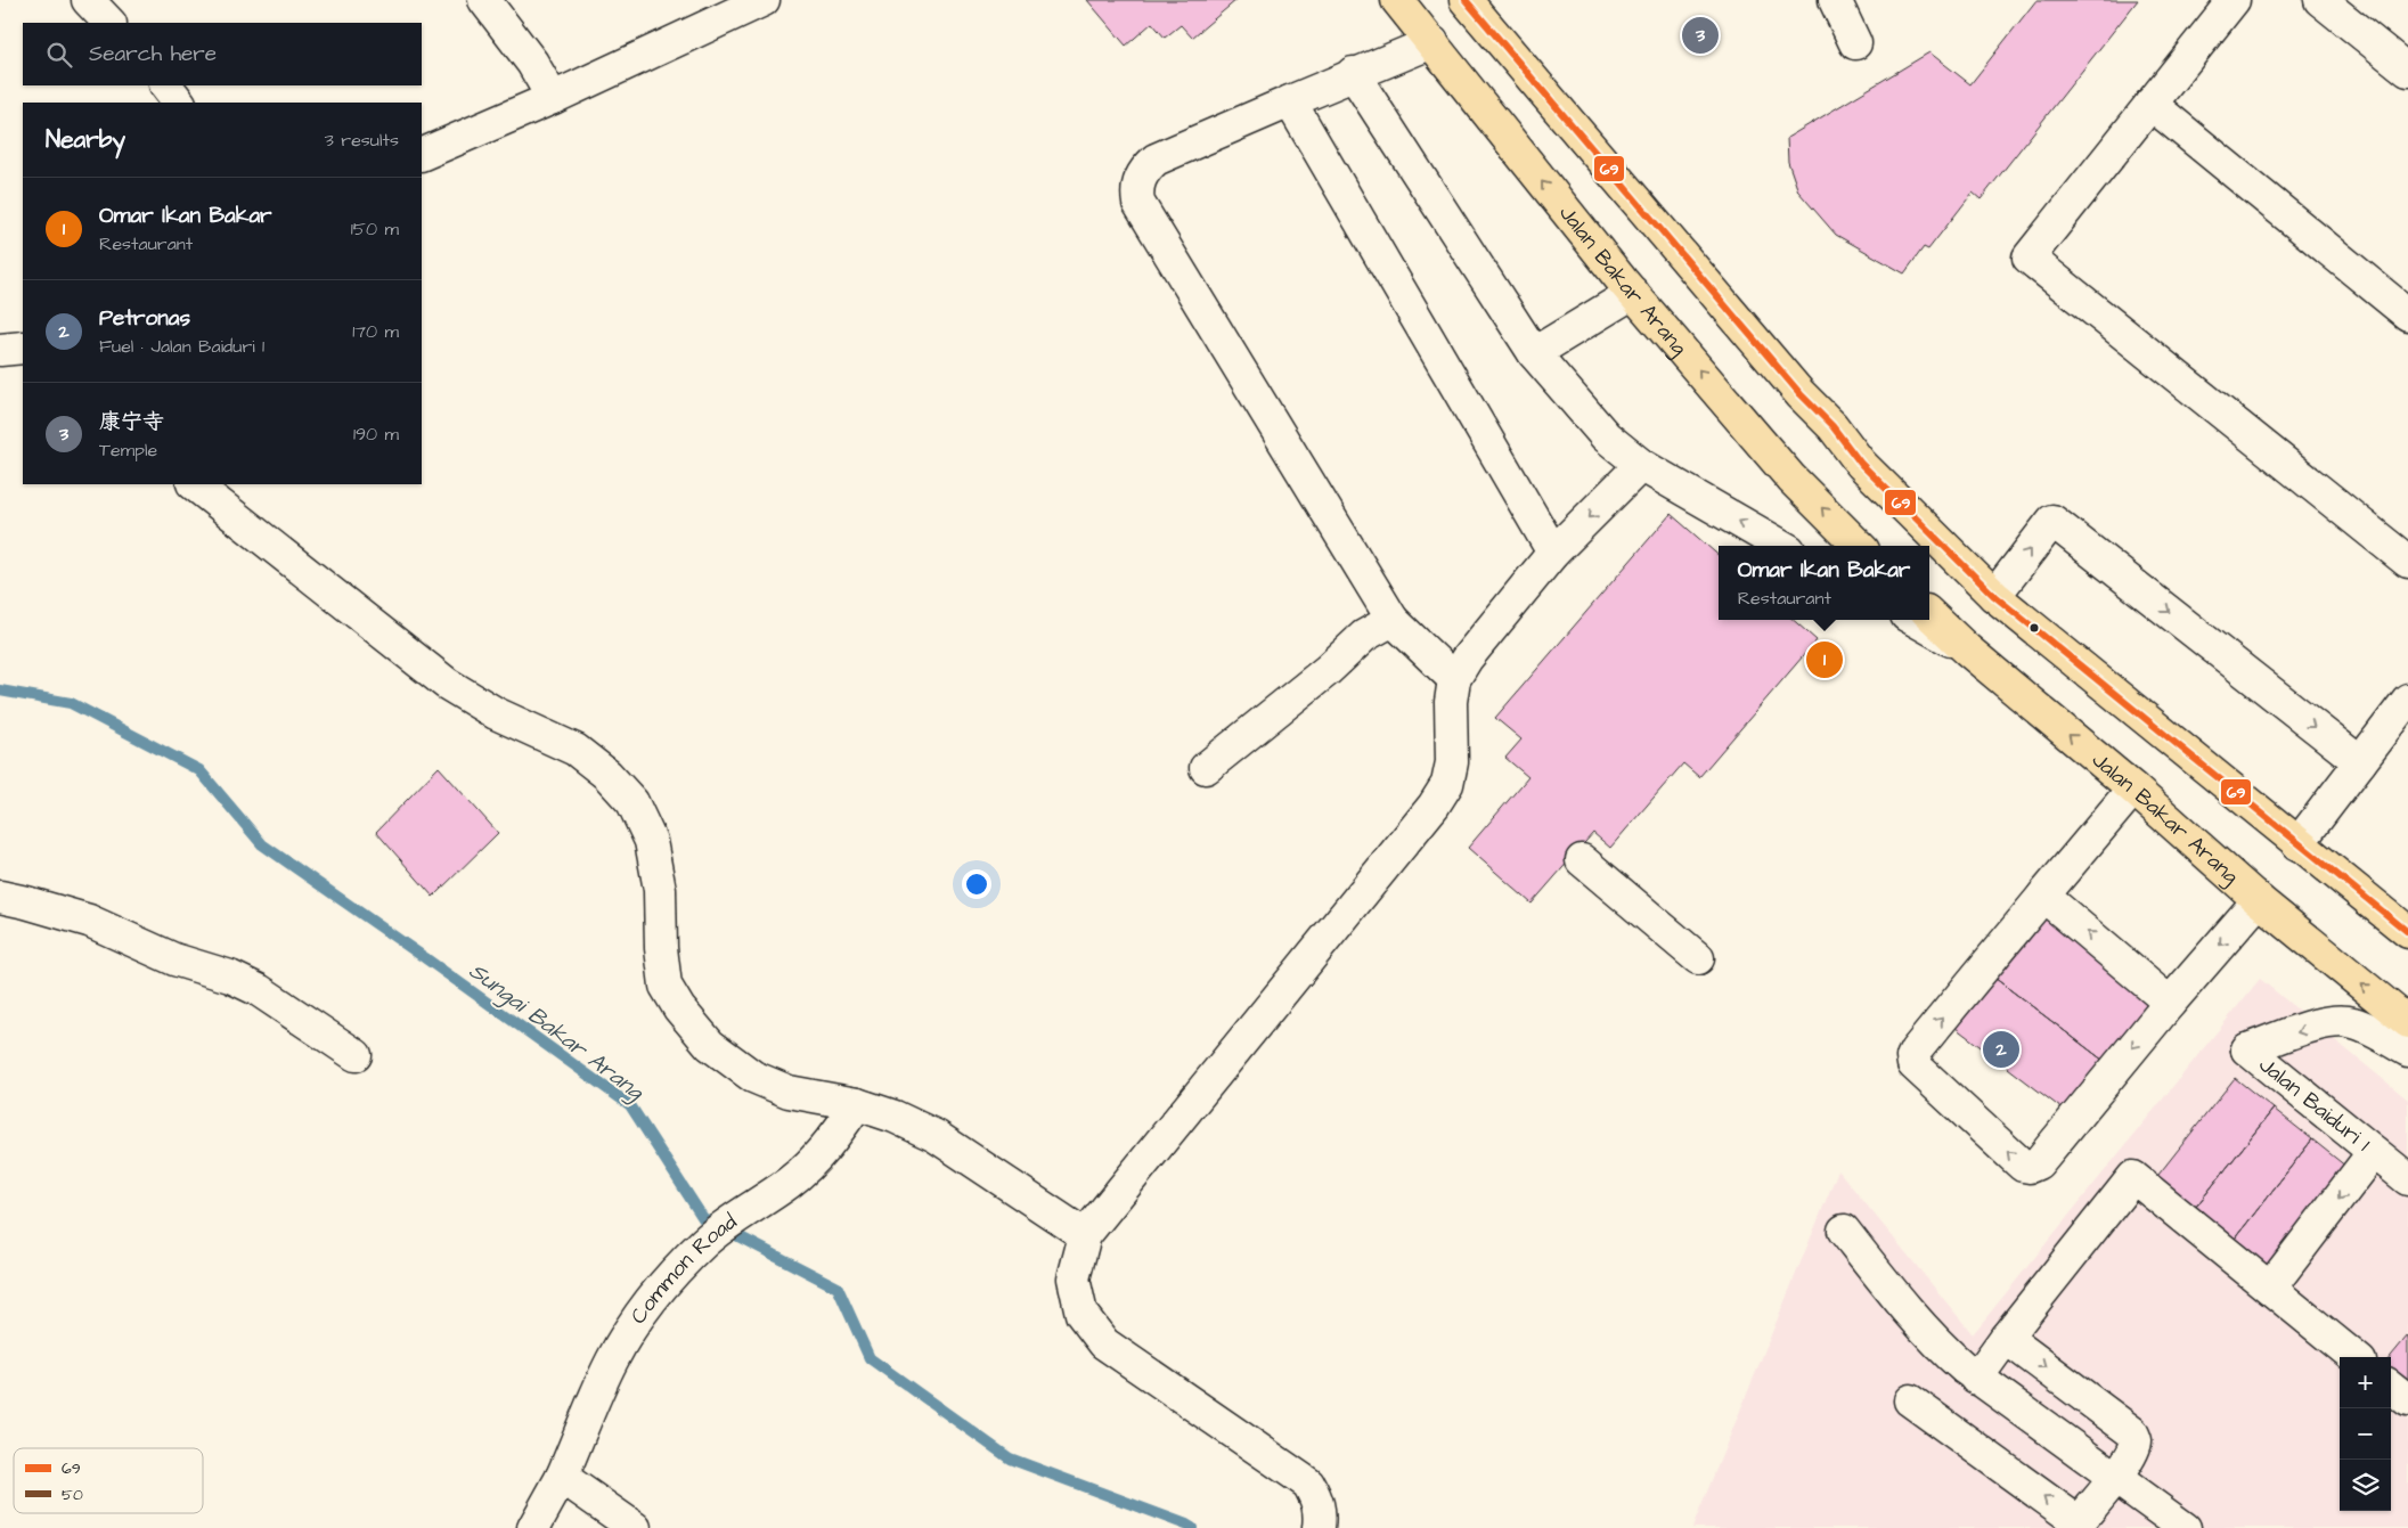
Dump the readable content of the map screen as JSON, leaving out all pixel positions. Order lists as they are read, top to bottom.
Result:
{
  "streets": {
    "main road": ["Jalan Bakar Arang"],
    "street": ["Jalan Baiduri 1", "Common Road"]
  },
  "water": ["Sungai Bakar Arang"],
  "lines": ["transit line 69"],
  "legend": ["69", "50"],
  "page": {
    "pins": ["3", "1", "2"],
    "search": "Search here",
    "heading": ["Nearby", "3 results"],
    "list": [
      {
        "mark": "1",
        "name": "Omar Ikan Bakar",
        "note": "Restaurant",
        "value": "150 m"
      },
      {
        "mark": "2",
        "name": "Petronas",
        "note": "Fuel · Jalan Baiduri 1",
        "value": "170 m"
      },
      {
        "mark": "3",
        "name": "康宁寺",
        "note": "Temple",
        "value": "190 m"
      }
    ],
    "popup": ["Omar Ikan Bakar", "Restaurant"],
    "map_buttons": ["+", "−"]
  }
}
